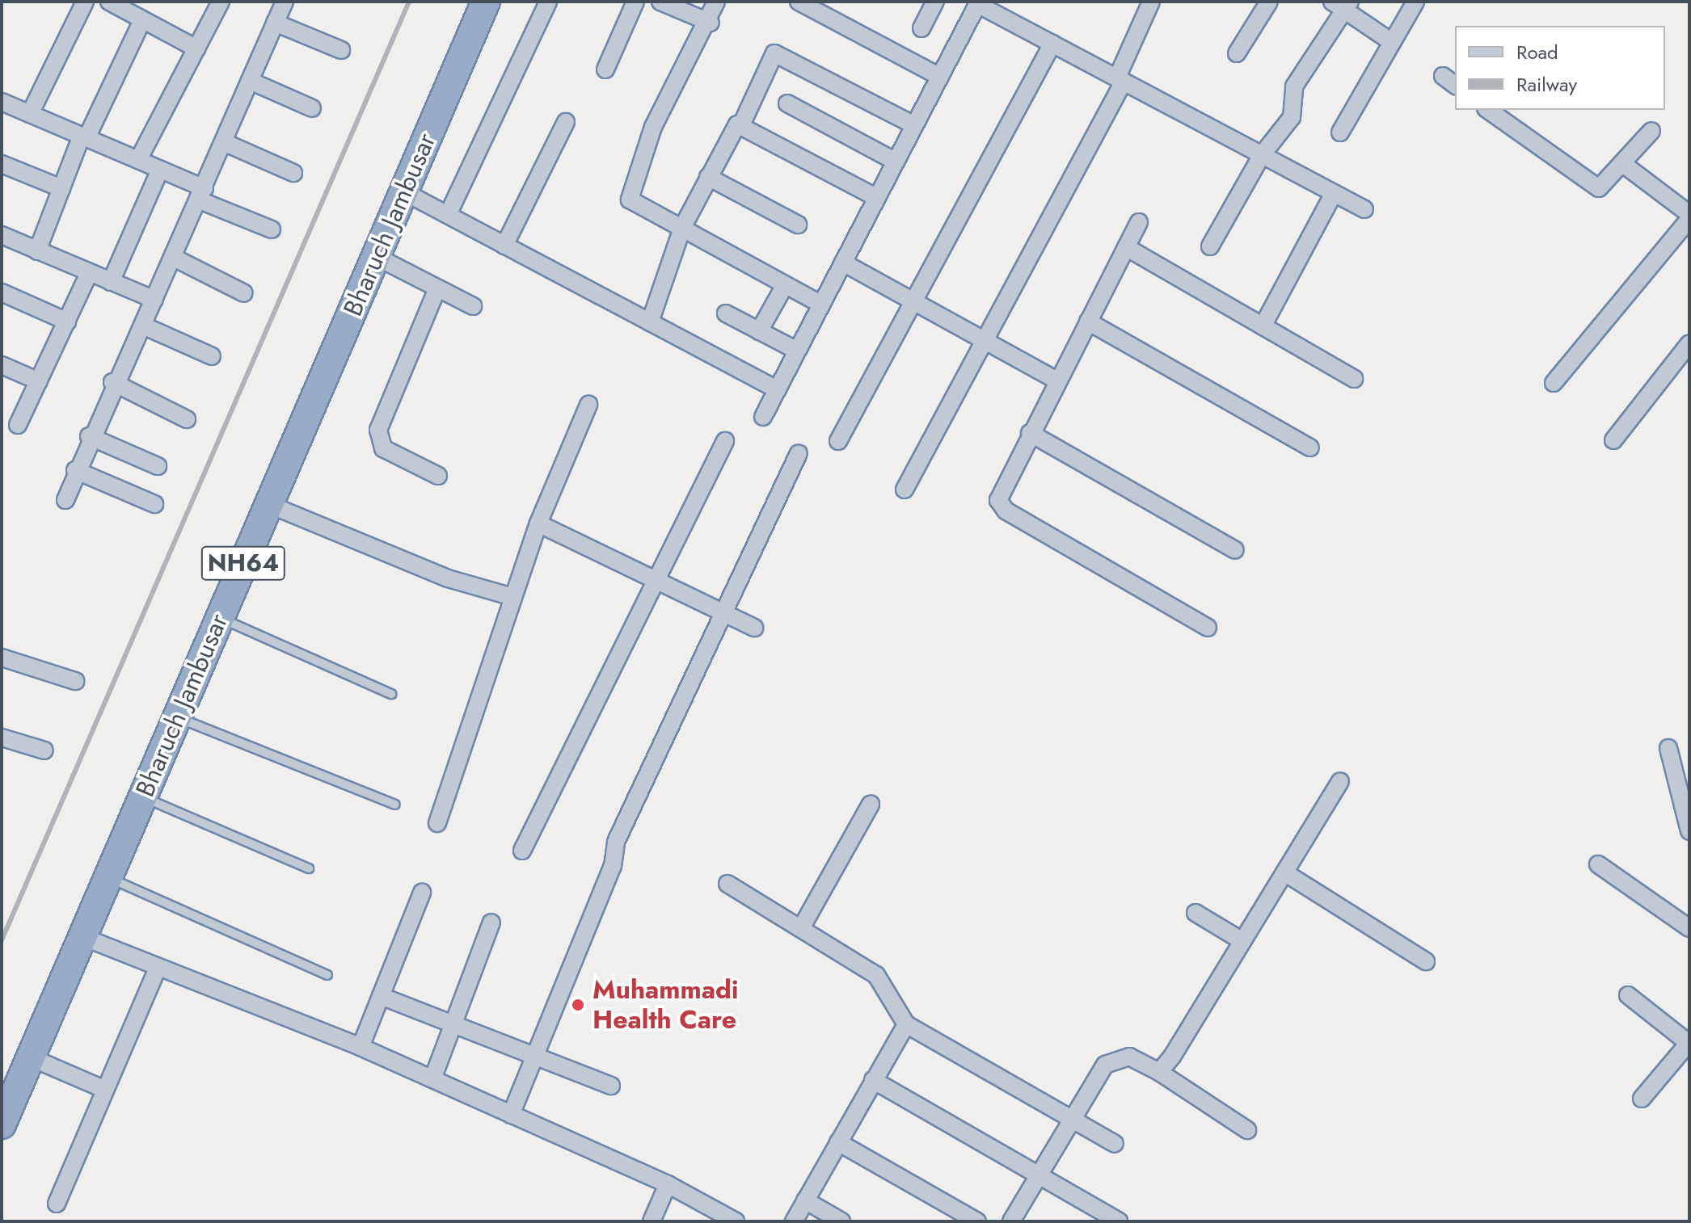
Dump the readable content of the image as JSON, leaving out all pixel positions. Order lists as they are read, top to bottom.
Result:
{
  "streets": {
    "highway": ["Bharuch Jambusar", "NH64"]
  },
  "places": ["Muhammadi Health Care"],
  "legend": ["Road", "Railway"]
}
